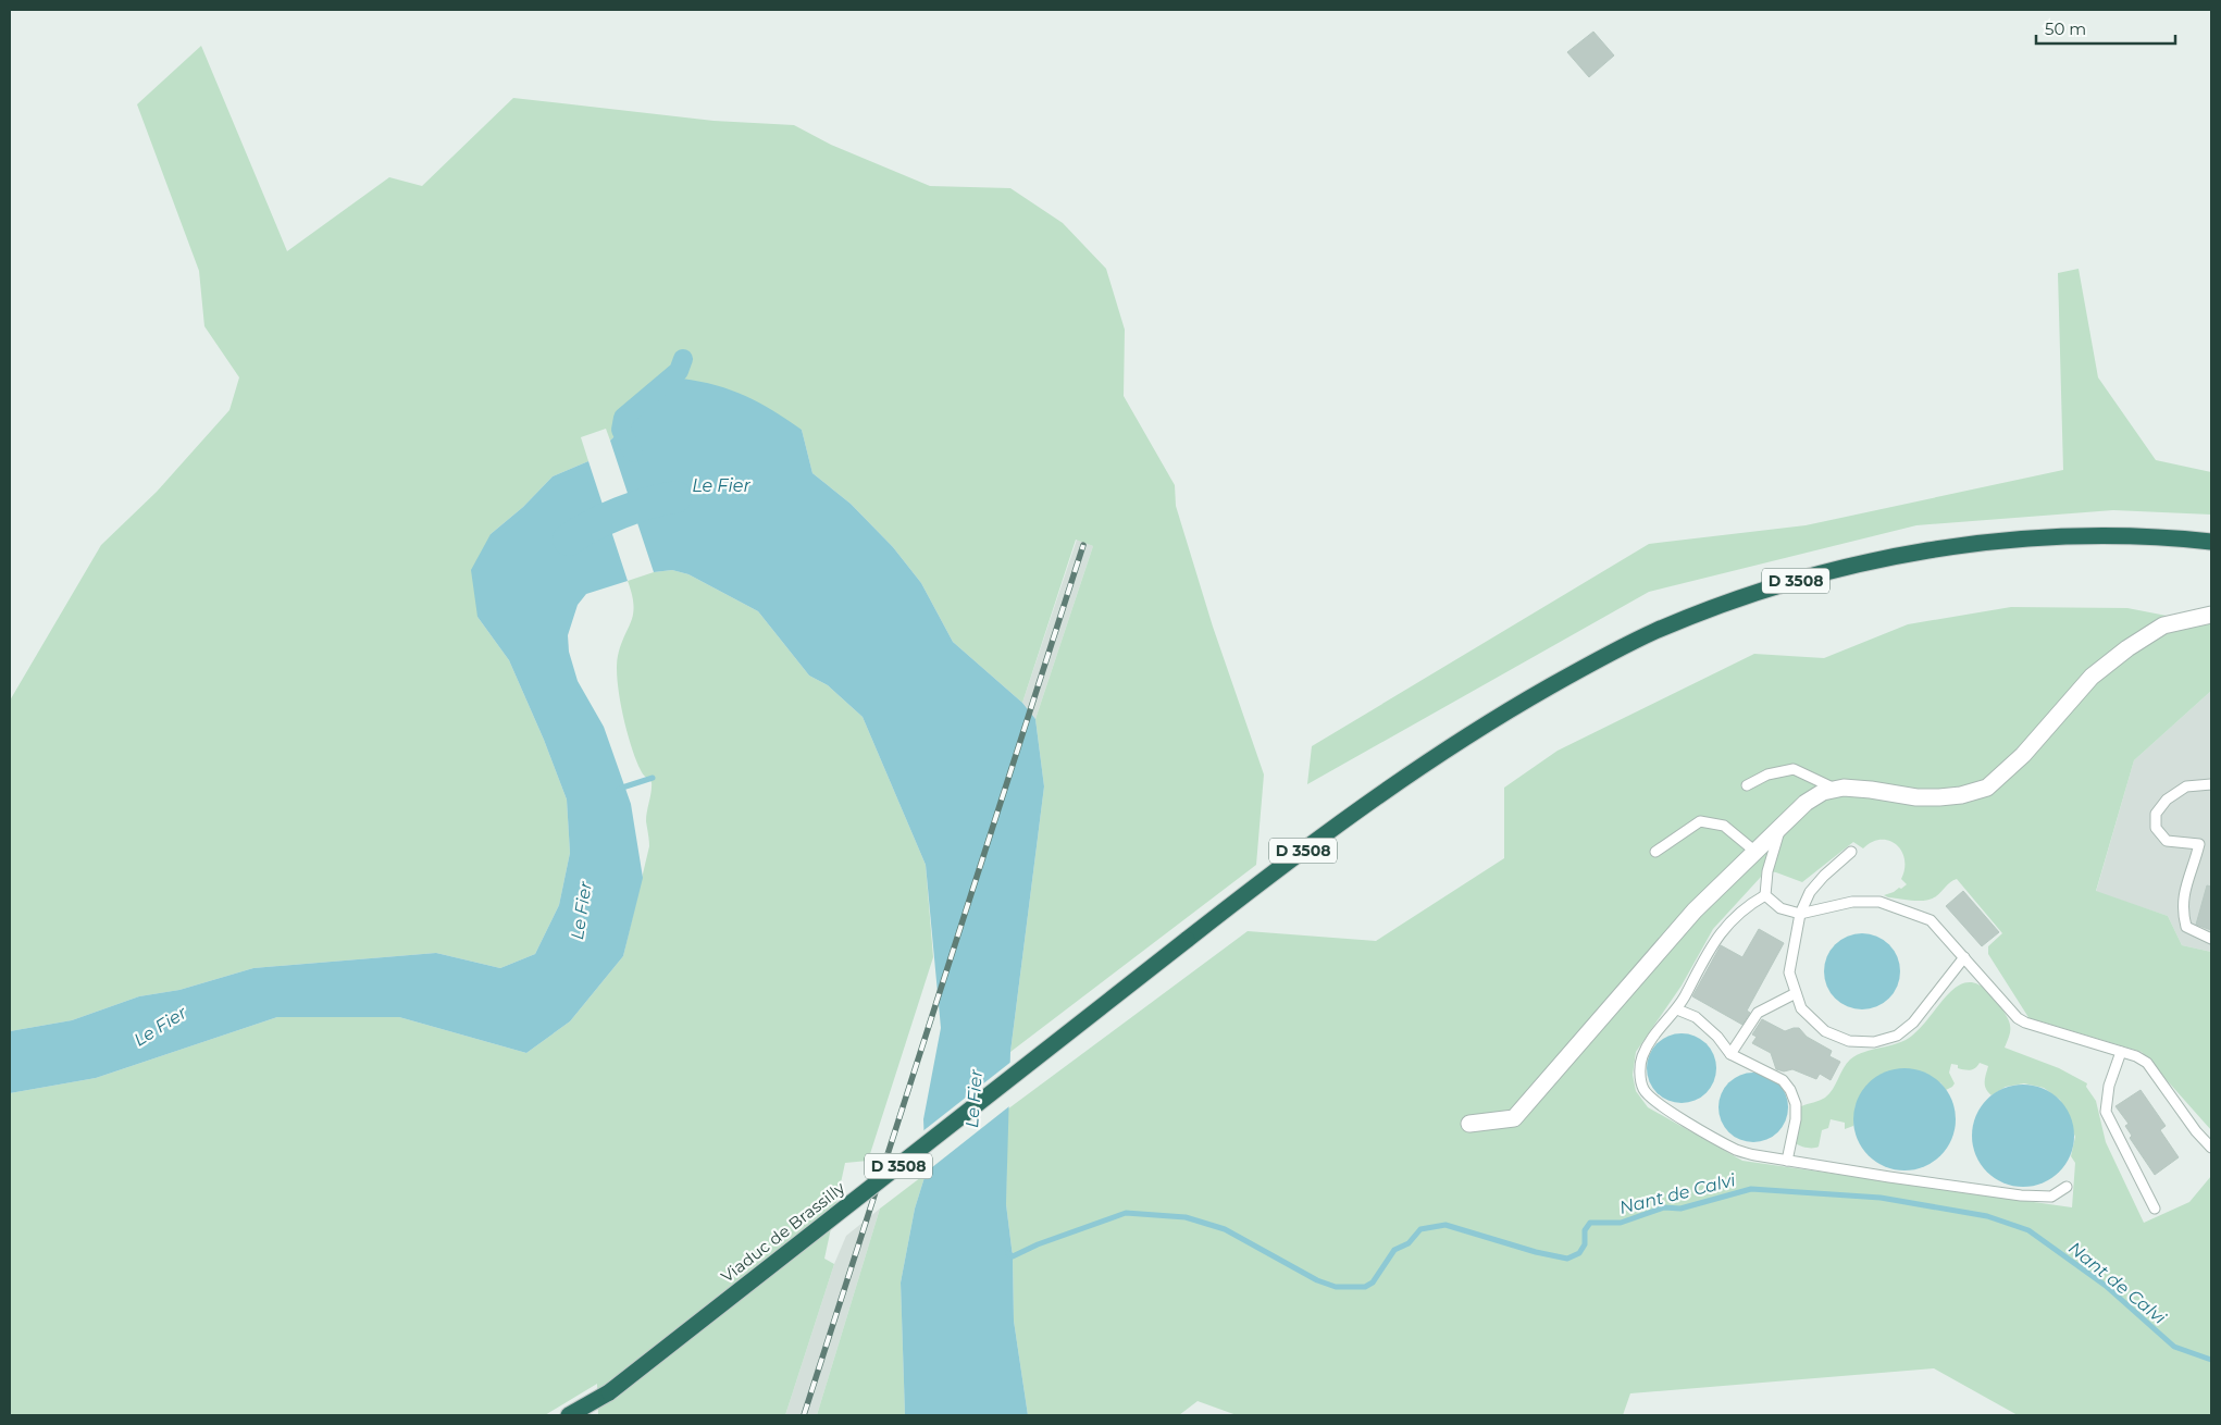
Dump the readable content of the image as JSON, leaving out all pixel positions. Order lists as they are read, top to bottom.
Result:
{
  "streets": {
    "highway": ["D 3508", "Viaduc de Brassilly"]
  },
  "crossings": [
    ["D 3508", "Viaduc de Brassilly"]
  ],
  "water": ["Le Fier", "Nant de Calvi"],
  "scale_bar": "50 m"
}
